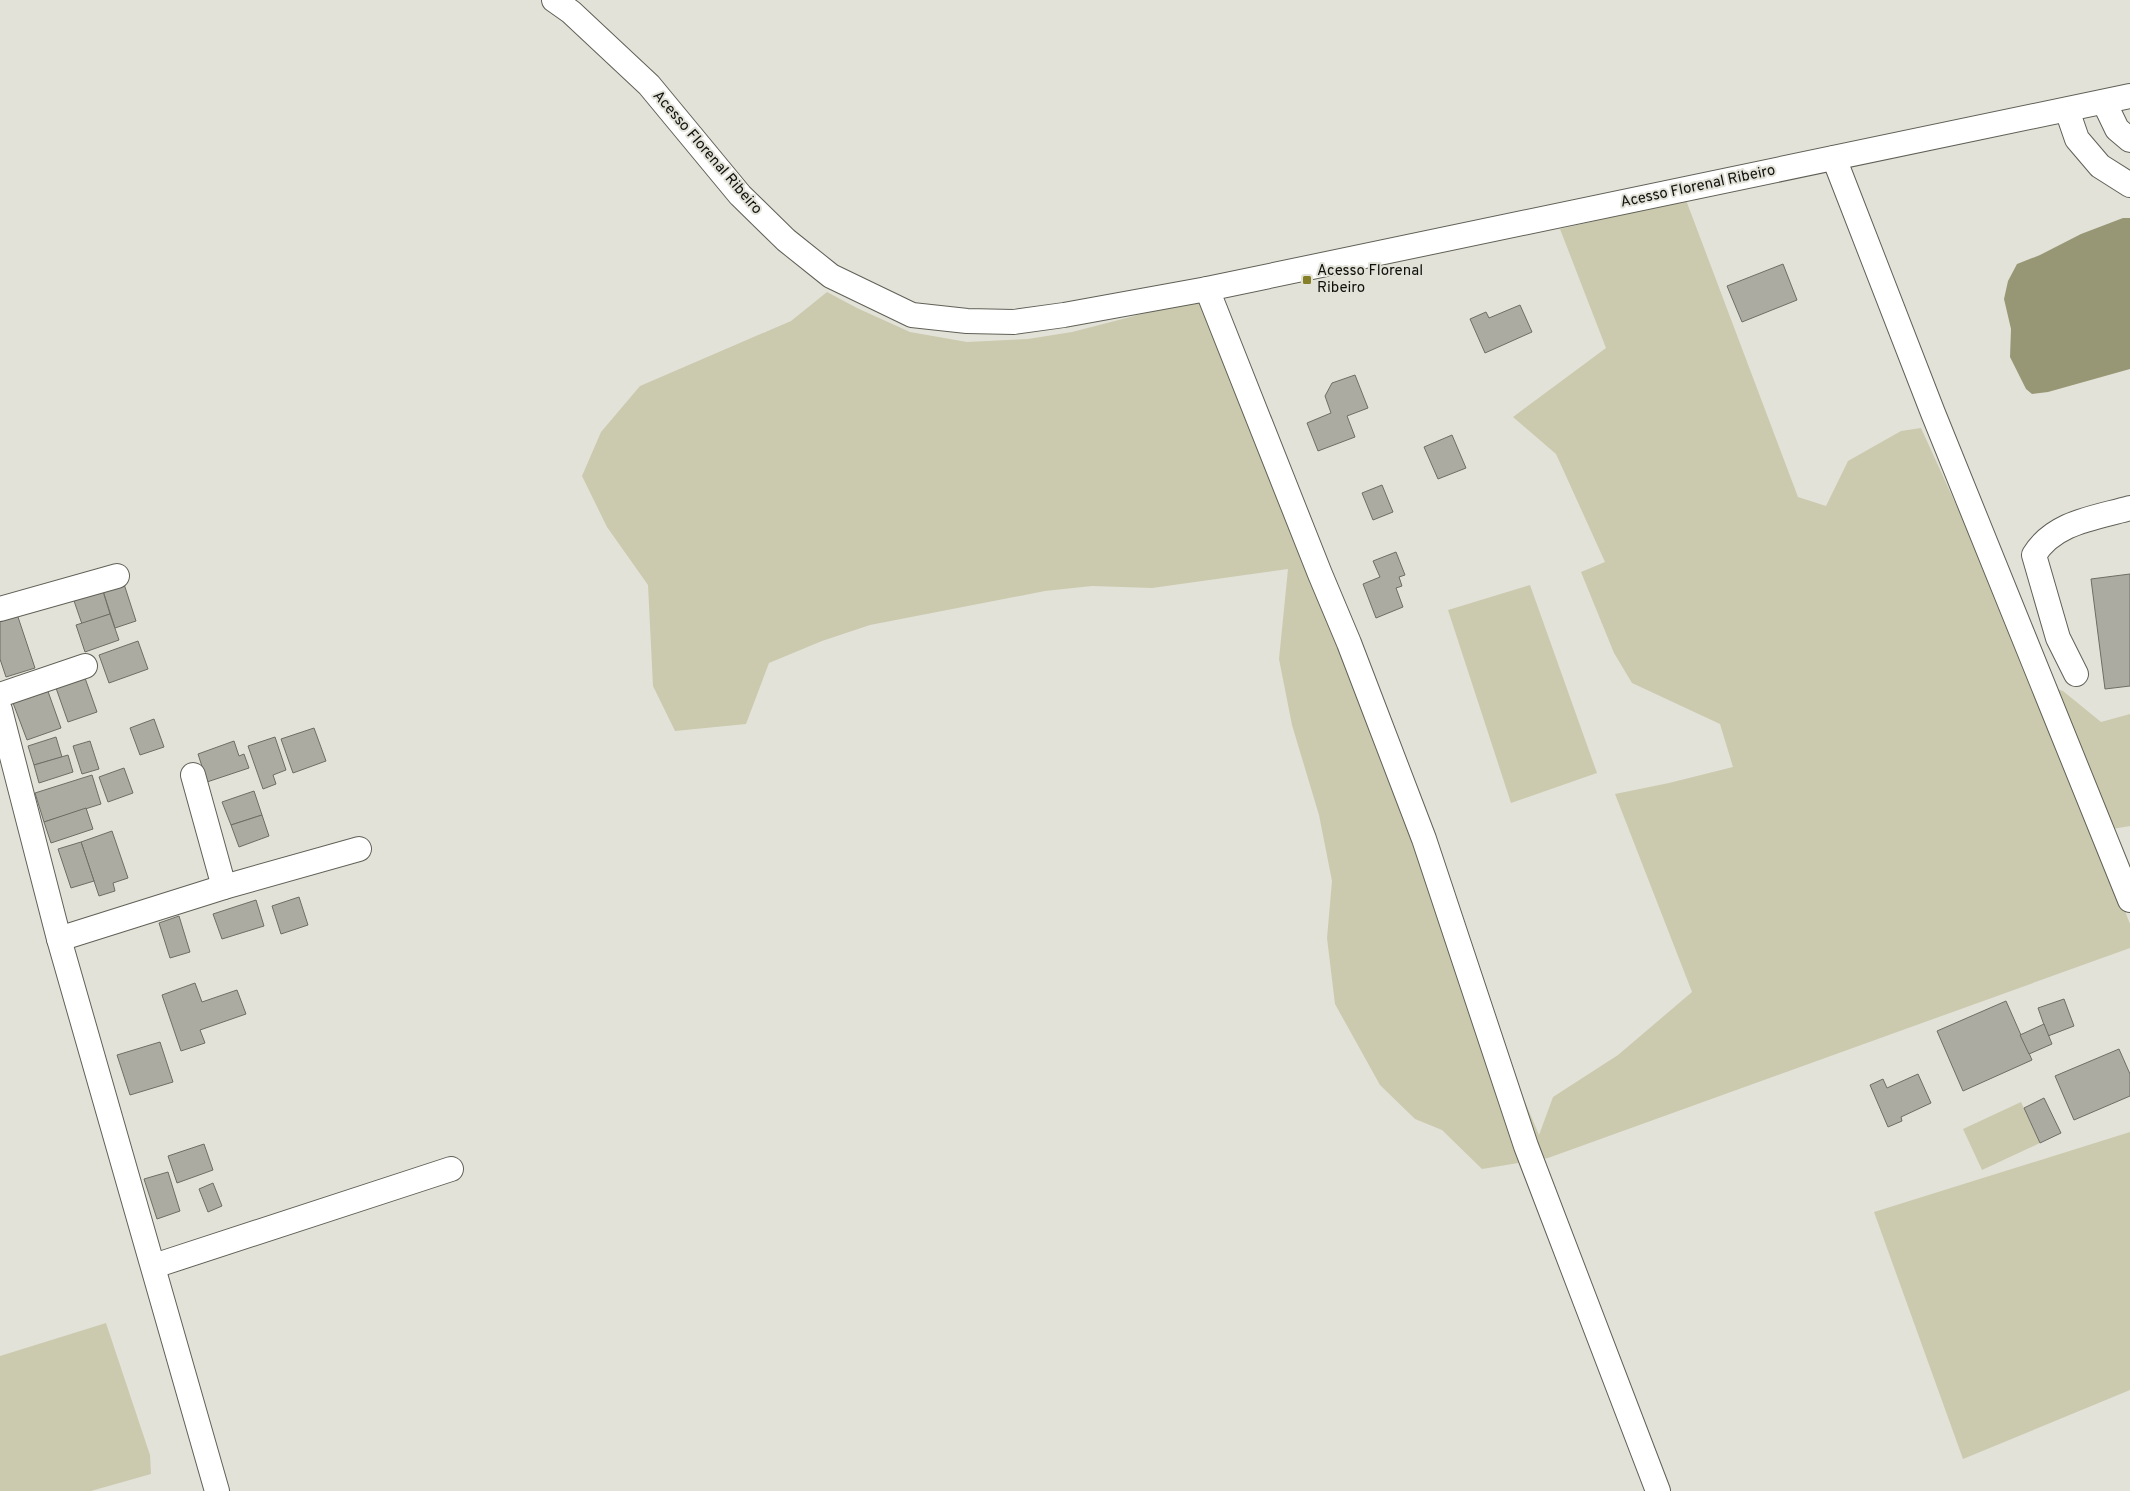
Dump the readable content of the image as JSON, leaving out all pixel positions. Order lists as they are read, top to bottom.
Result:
{
  "streets": {
    "street": ["Acesso Florenal Ribeiro"]
  },
  "places": {
    "transit": ["Acesso Florenal Ribeiro"]
  }
}
